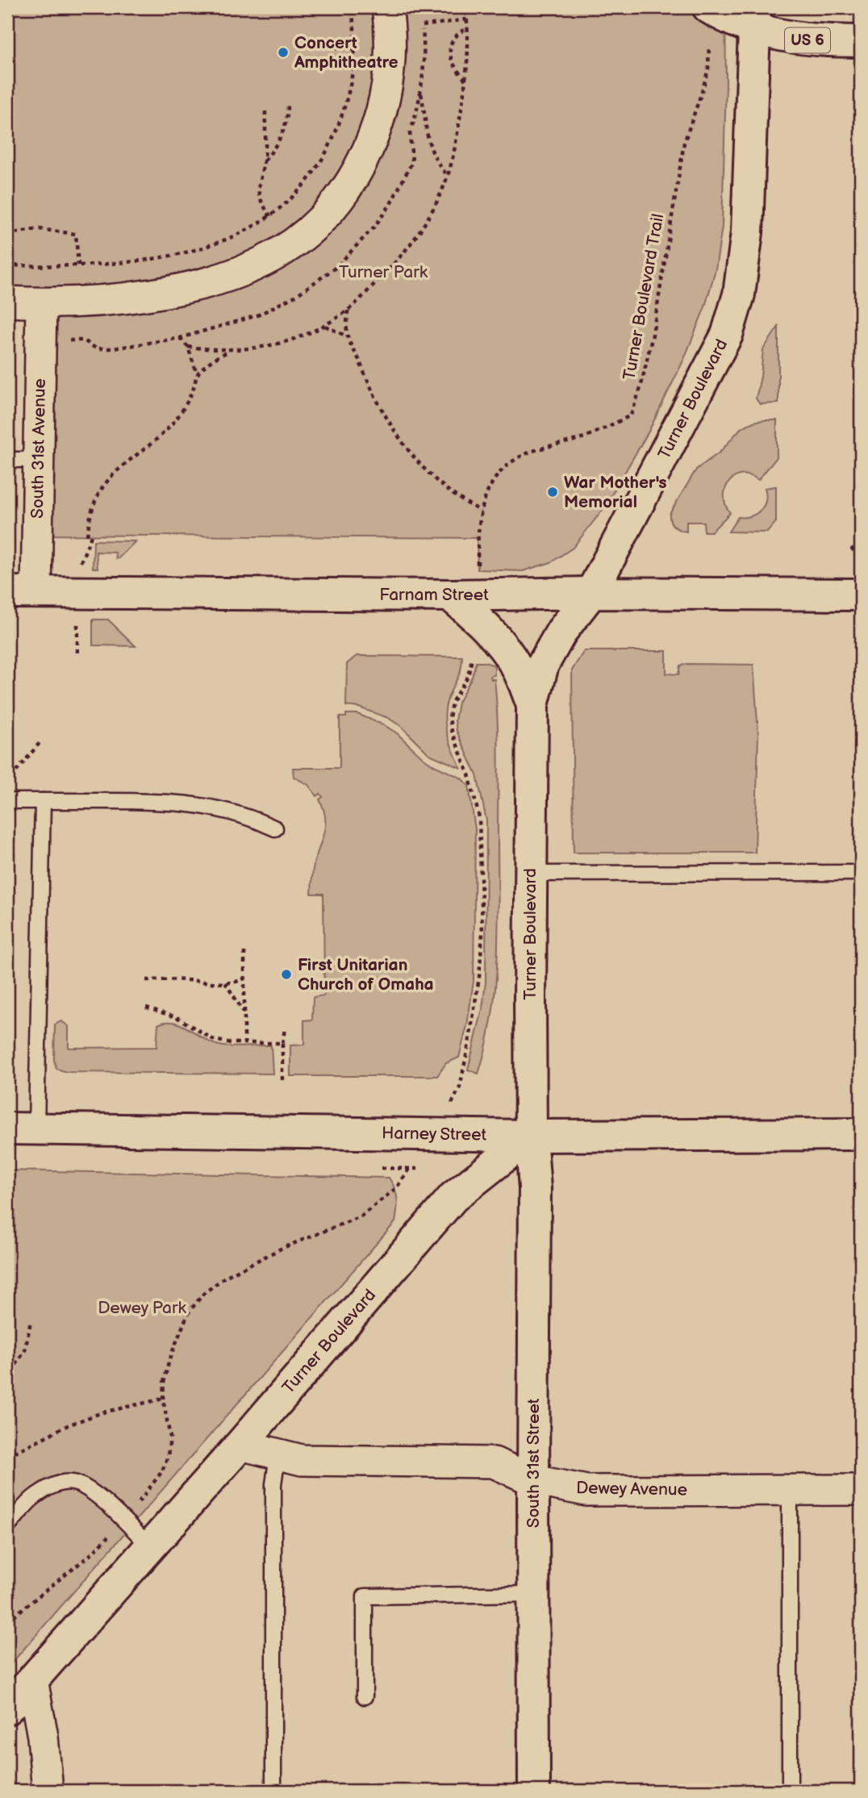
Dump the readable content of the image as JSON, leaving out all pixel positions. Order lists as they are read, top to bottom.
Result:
{
  "streets": {
    "main road": [
      "US 6",
      "Turner Boulevard",
      "Farnam Street",
      "Harney Street",
      "South 31st Street"
    ],
    "street": ["South 31st Avenue", "Dewey Avenue"],
    "path": ["Turner Boulevard Trail"]
  },
  "crossings": [
    ["US 6", "Turner Boulevard Trail"],
    ["US 6", "Turner Boulevard"],
    ["Turner Boulevard", "Farnam Street"],
    ["Turner Boulevard", "Harney Street"],
    ["Turner Boulevard", "South 31st Street"],
    ["Turner Boulevard", "Dewey Avenue"],
    ["South 31st Avenue", "Farnam Street"],
    ["Harney Street", "South 31st Street"],
    ["South 31st Street", "Dewey Avenue"]
  ],
  "parks": ["Turner Park", "Dewey Park"],
  "places": ["Concert Amphitheatre", "War Mother's Memorial", "First Unitarian Church of Omaha"]
}
